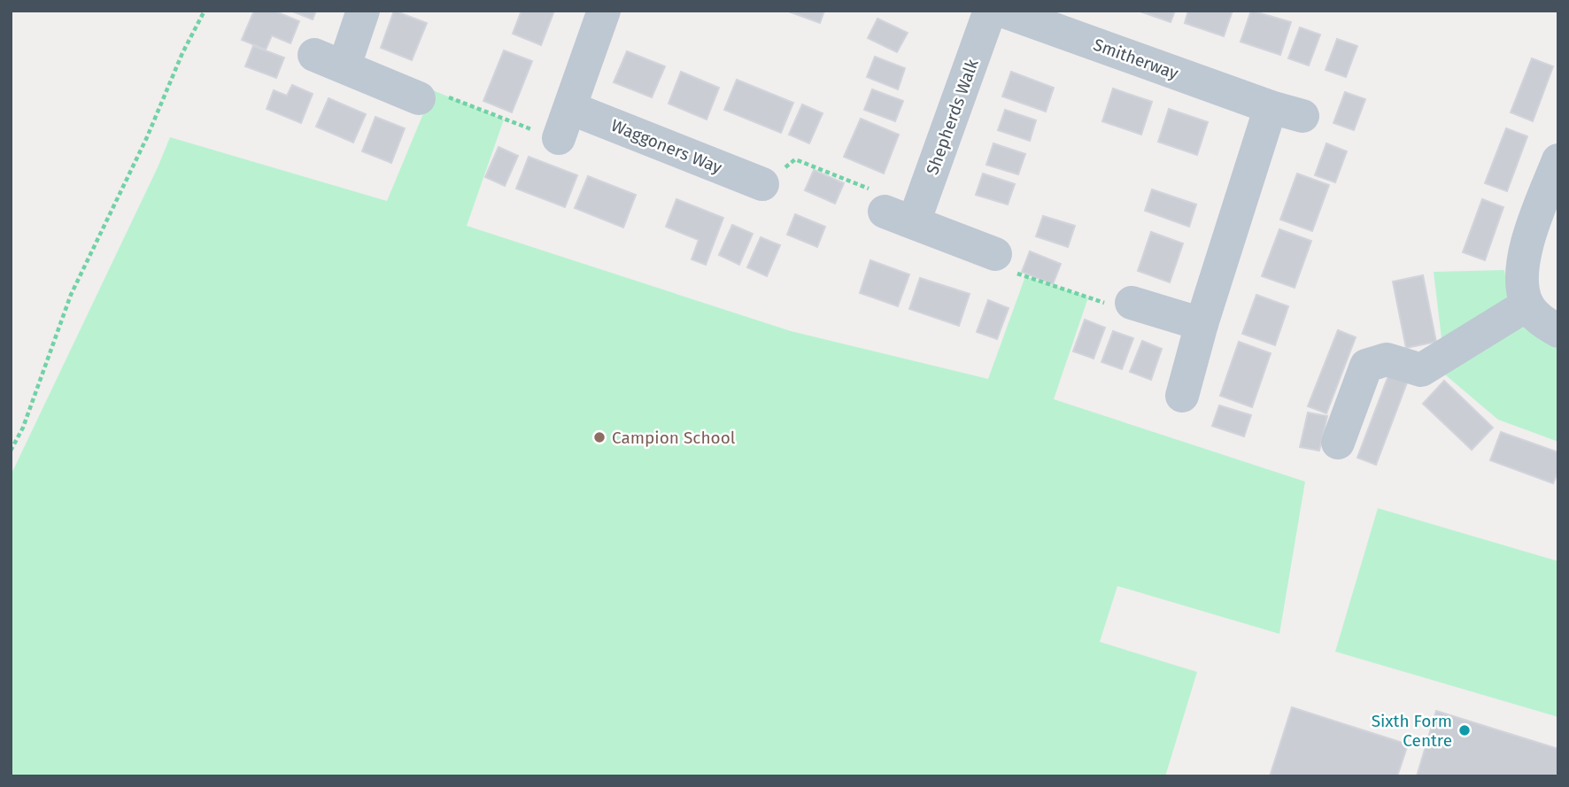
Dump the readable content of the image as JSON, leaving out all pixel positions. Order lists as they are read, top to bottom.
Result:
{
  "streets": {
    "street": ["Smitherway", "Shepherds Walk", "Waggoners Way"]
  },
  "places": ["Campion School", "Sixth Form Centre"]
}
